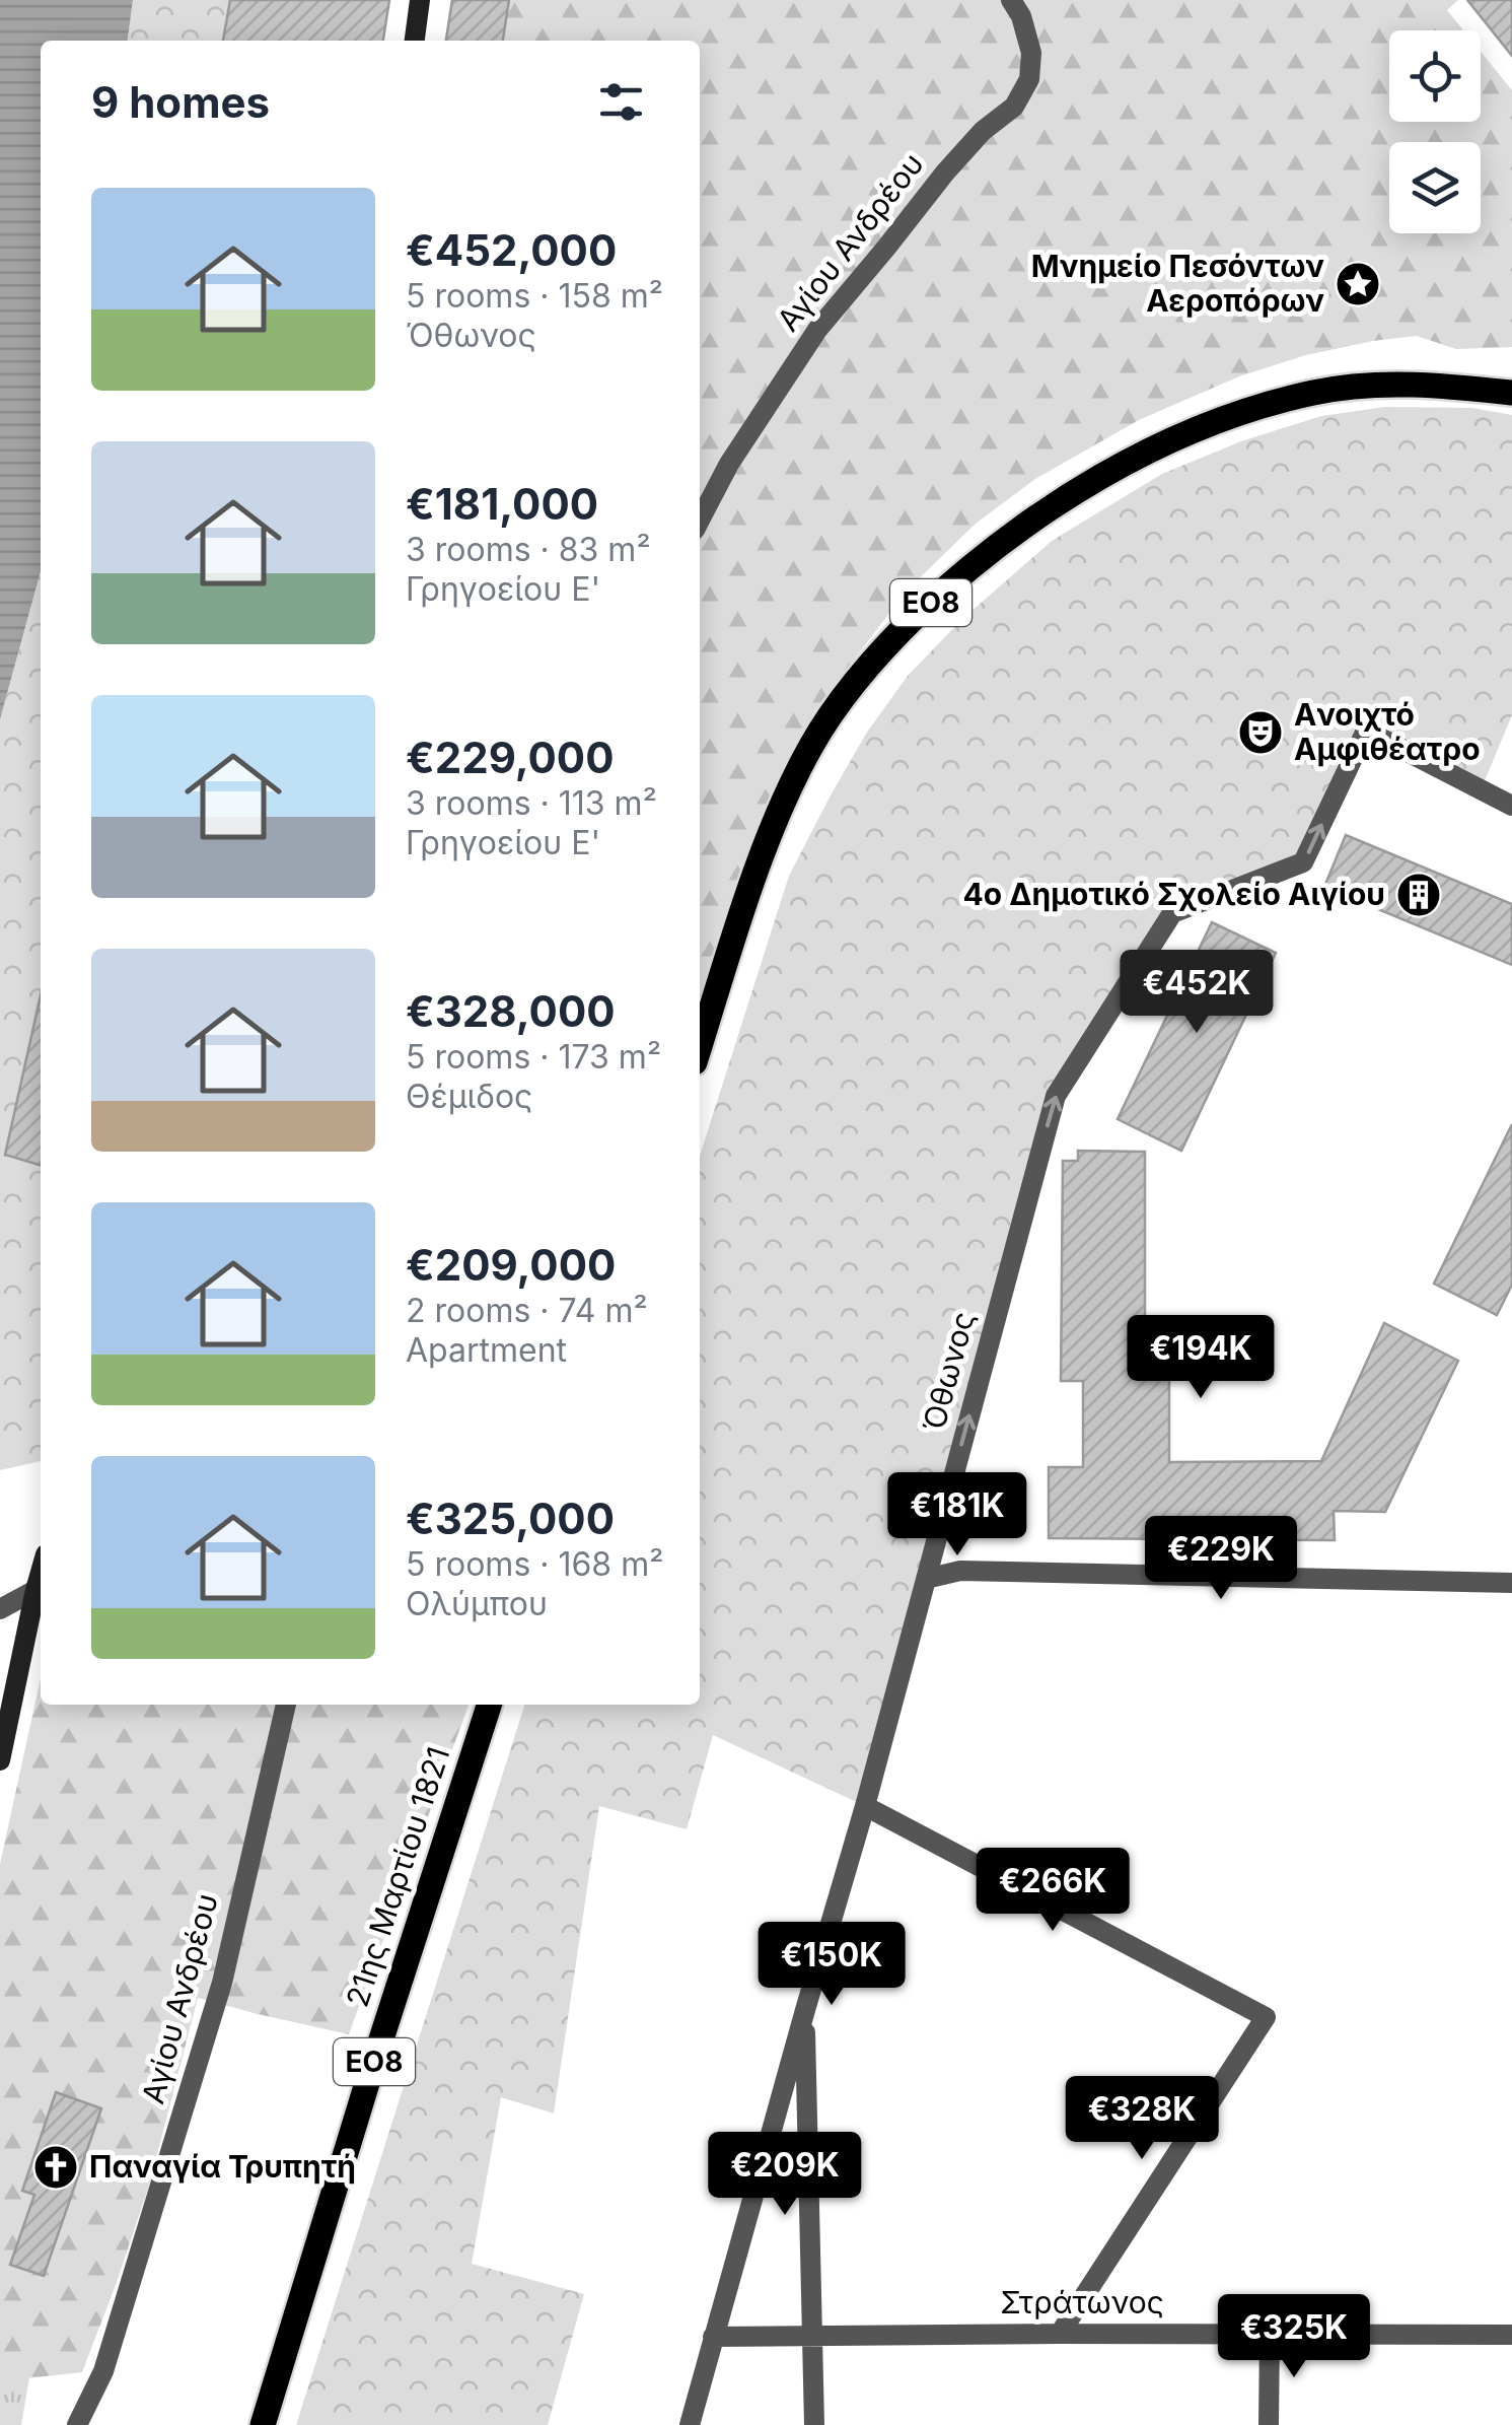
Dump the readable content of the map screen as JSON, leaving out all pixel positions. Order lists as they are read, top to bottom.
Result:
{
  "streets": {
    "main road": ["ΕΟ8", "21ης Μαρτίου 1821"],
    "street": ["Αγίου Ανδρέου", "Όθωνος", "Στράτωνος"]
  },
  "crossings": [
    ["Όθωνος", "Στράτωνος"]
  ],
  "one_way": ["Όθωνος"],
  "places": {
    "place": ["Μνημείο Πεσόντων Αεροπόρων"],
    "theatre": ["Aνοιχτό Aμφιθέατρο"],
    "building": ["4ο Δημοτικό Σχολείο Αιγίου"],
    "church": ["Παναγία Τρυπητή"]
  },
  "page": {
    "heading": "9 homes",
    "list": [
      {
        "name": "€452,000",
        "note": "5 rooms · 158 m² · Όθωνος"
      },
      {
        "name": "€181,000",
        "note": "3 rooms · 83 m² · Γρηγοείου Ε'"
      },
      {
        "name": "€229,000",
        "note": "3 rooms · 113 m² · Γρηγοείου Ε'"
      },
      {
        "name": "€328,000",
        "note": "5 rooms · 173 m² · Θέμιδος"
      },
      {
        "name": "€209,000",
        "note": "2 rooms · 74 m² · Apartment"
      },
      {
        "name": "€325,000",
        "note": "5 rooms · 168 m² · Ολύμπου"
      }
    ],
    "price": [
      "€452K",
      "€194K",
      "€181K",
      "€229K",
      "€266K",
      "€150K",
      "€328K",
      "€209K",
      "€325K"
    ]
  }
}
